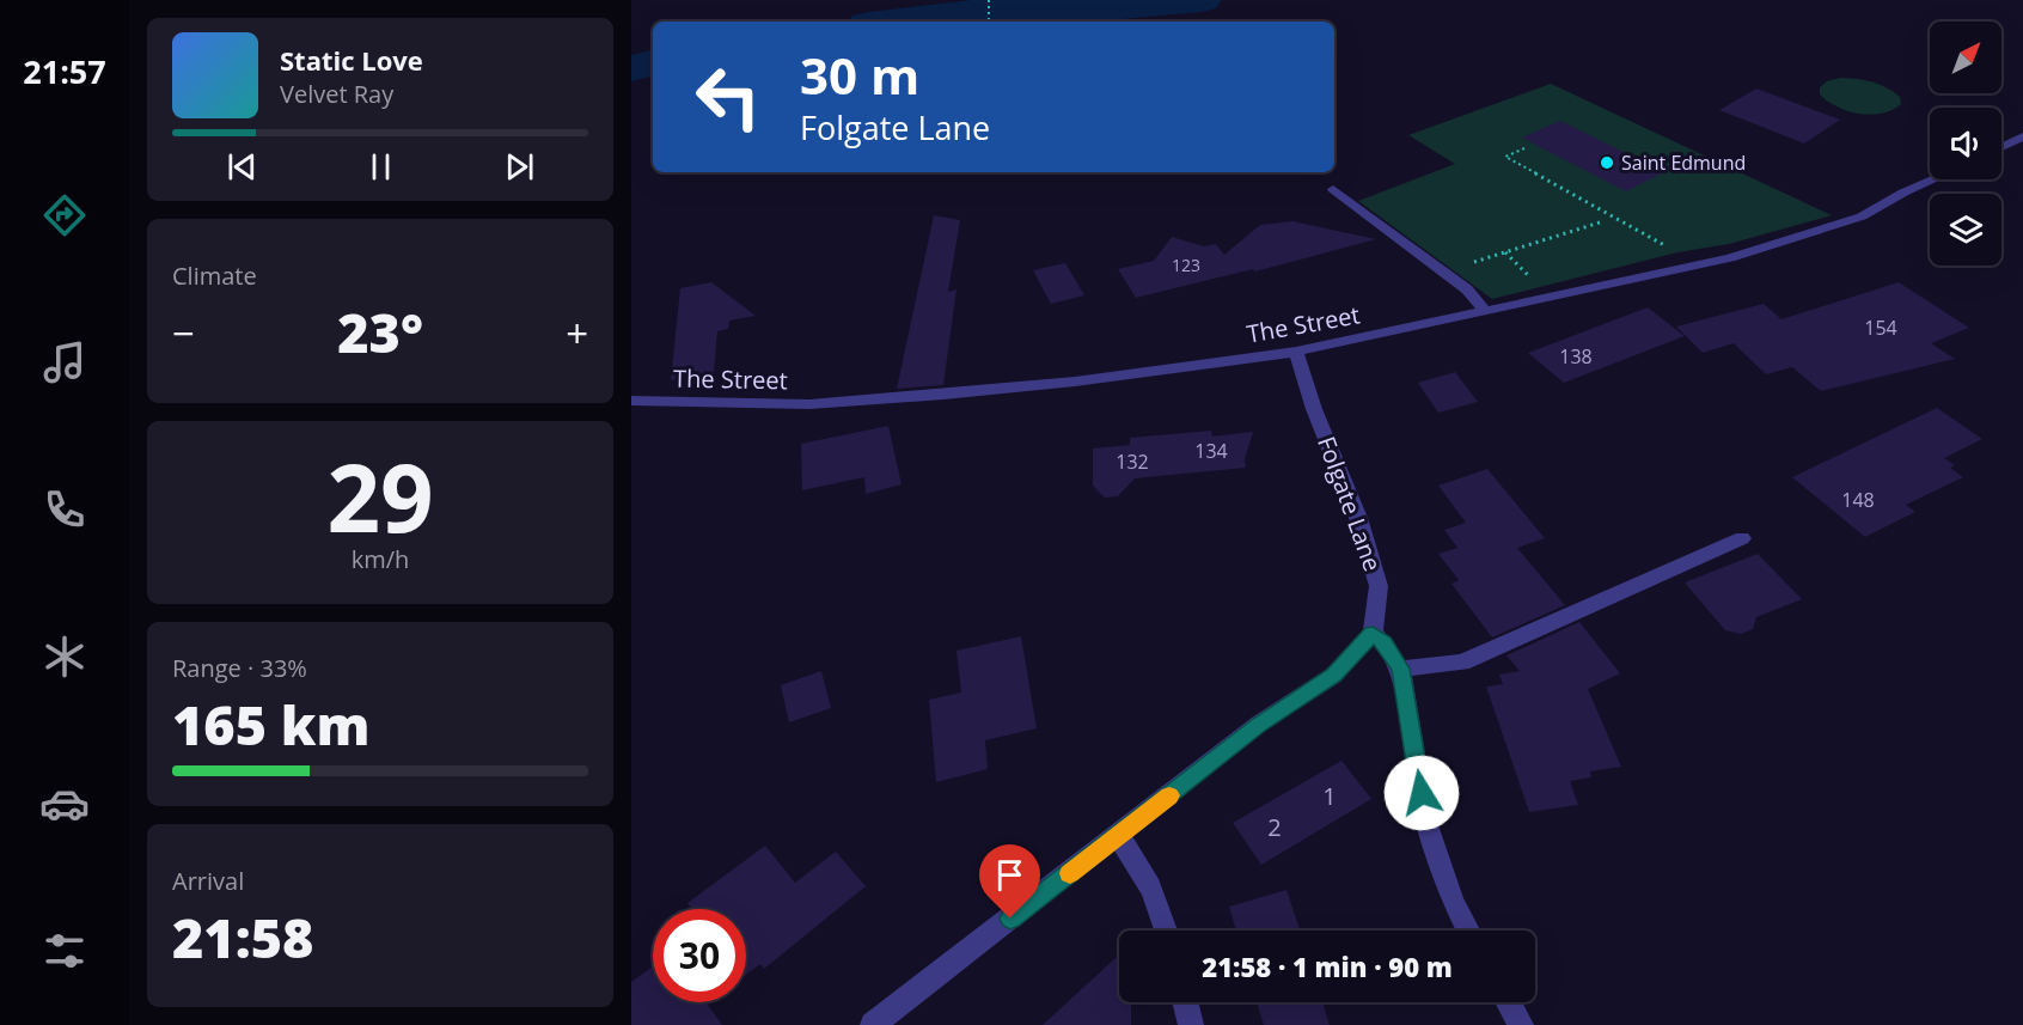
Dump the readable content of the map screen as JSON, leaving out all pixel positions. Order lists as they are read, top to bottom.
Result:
{
  "streets": {
    "street": ["The Street", "Folgate Lane"]
  },
  "crossings": [
    ["The Street", "Folgate Lane"]
  ],
  "places": ["Saint Edmund"],
  "house_numbers": [
    "123",
    "154",
    "138",
    "134",
    "132",
    "148",
    "1",
    "2"
  ],
  "north": "top right",
  "page": {
    "tabs": "21:57",
    "turn": ["30 m", "Folgate Lane"],
    "song": ["Static Love", "Velvet Ray"],
    "tile": [
      "Climate",
      ["29", "km/h"],
      ["Range · 33%", "165 km"],
      ["Arrival", "21:58"]
    ],
    "heat": ["−", "23°", "+"],
    "limit": "30",
    "trip": "21:58 · 1 min · 90 m"
  }
}
